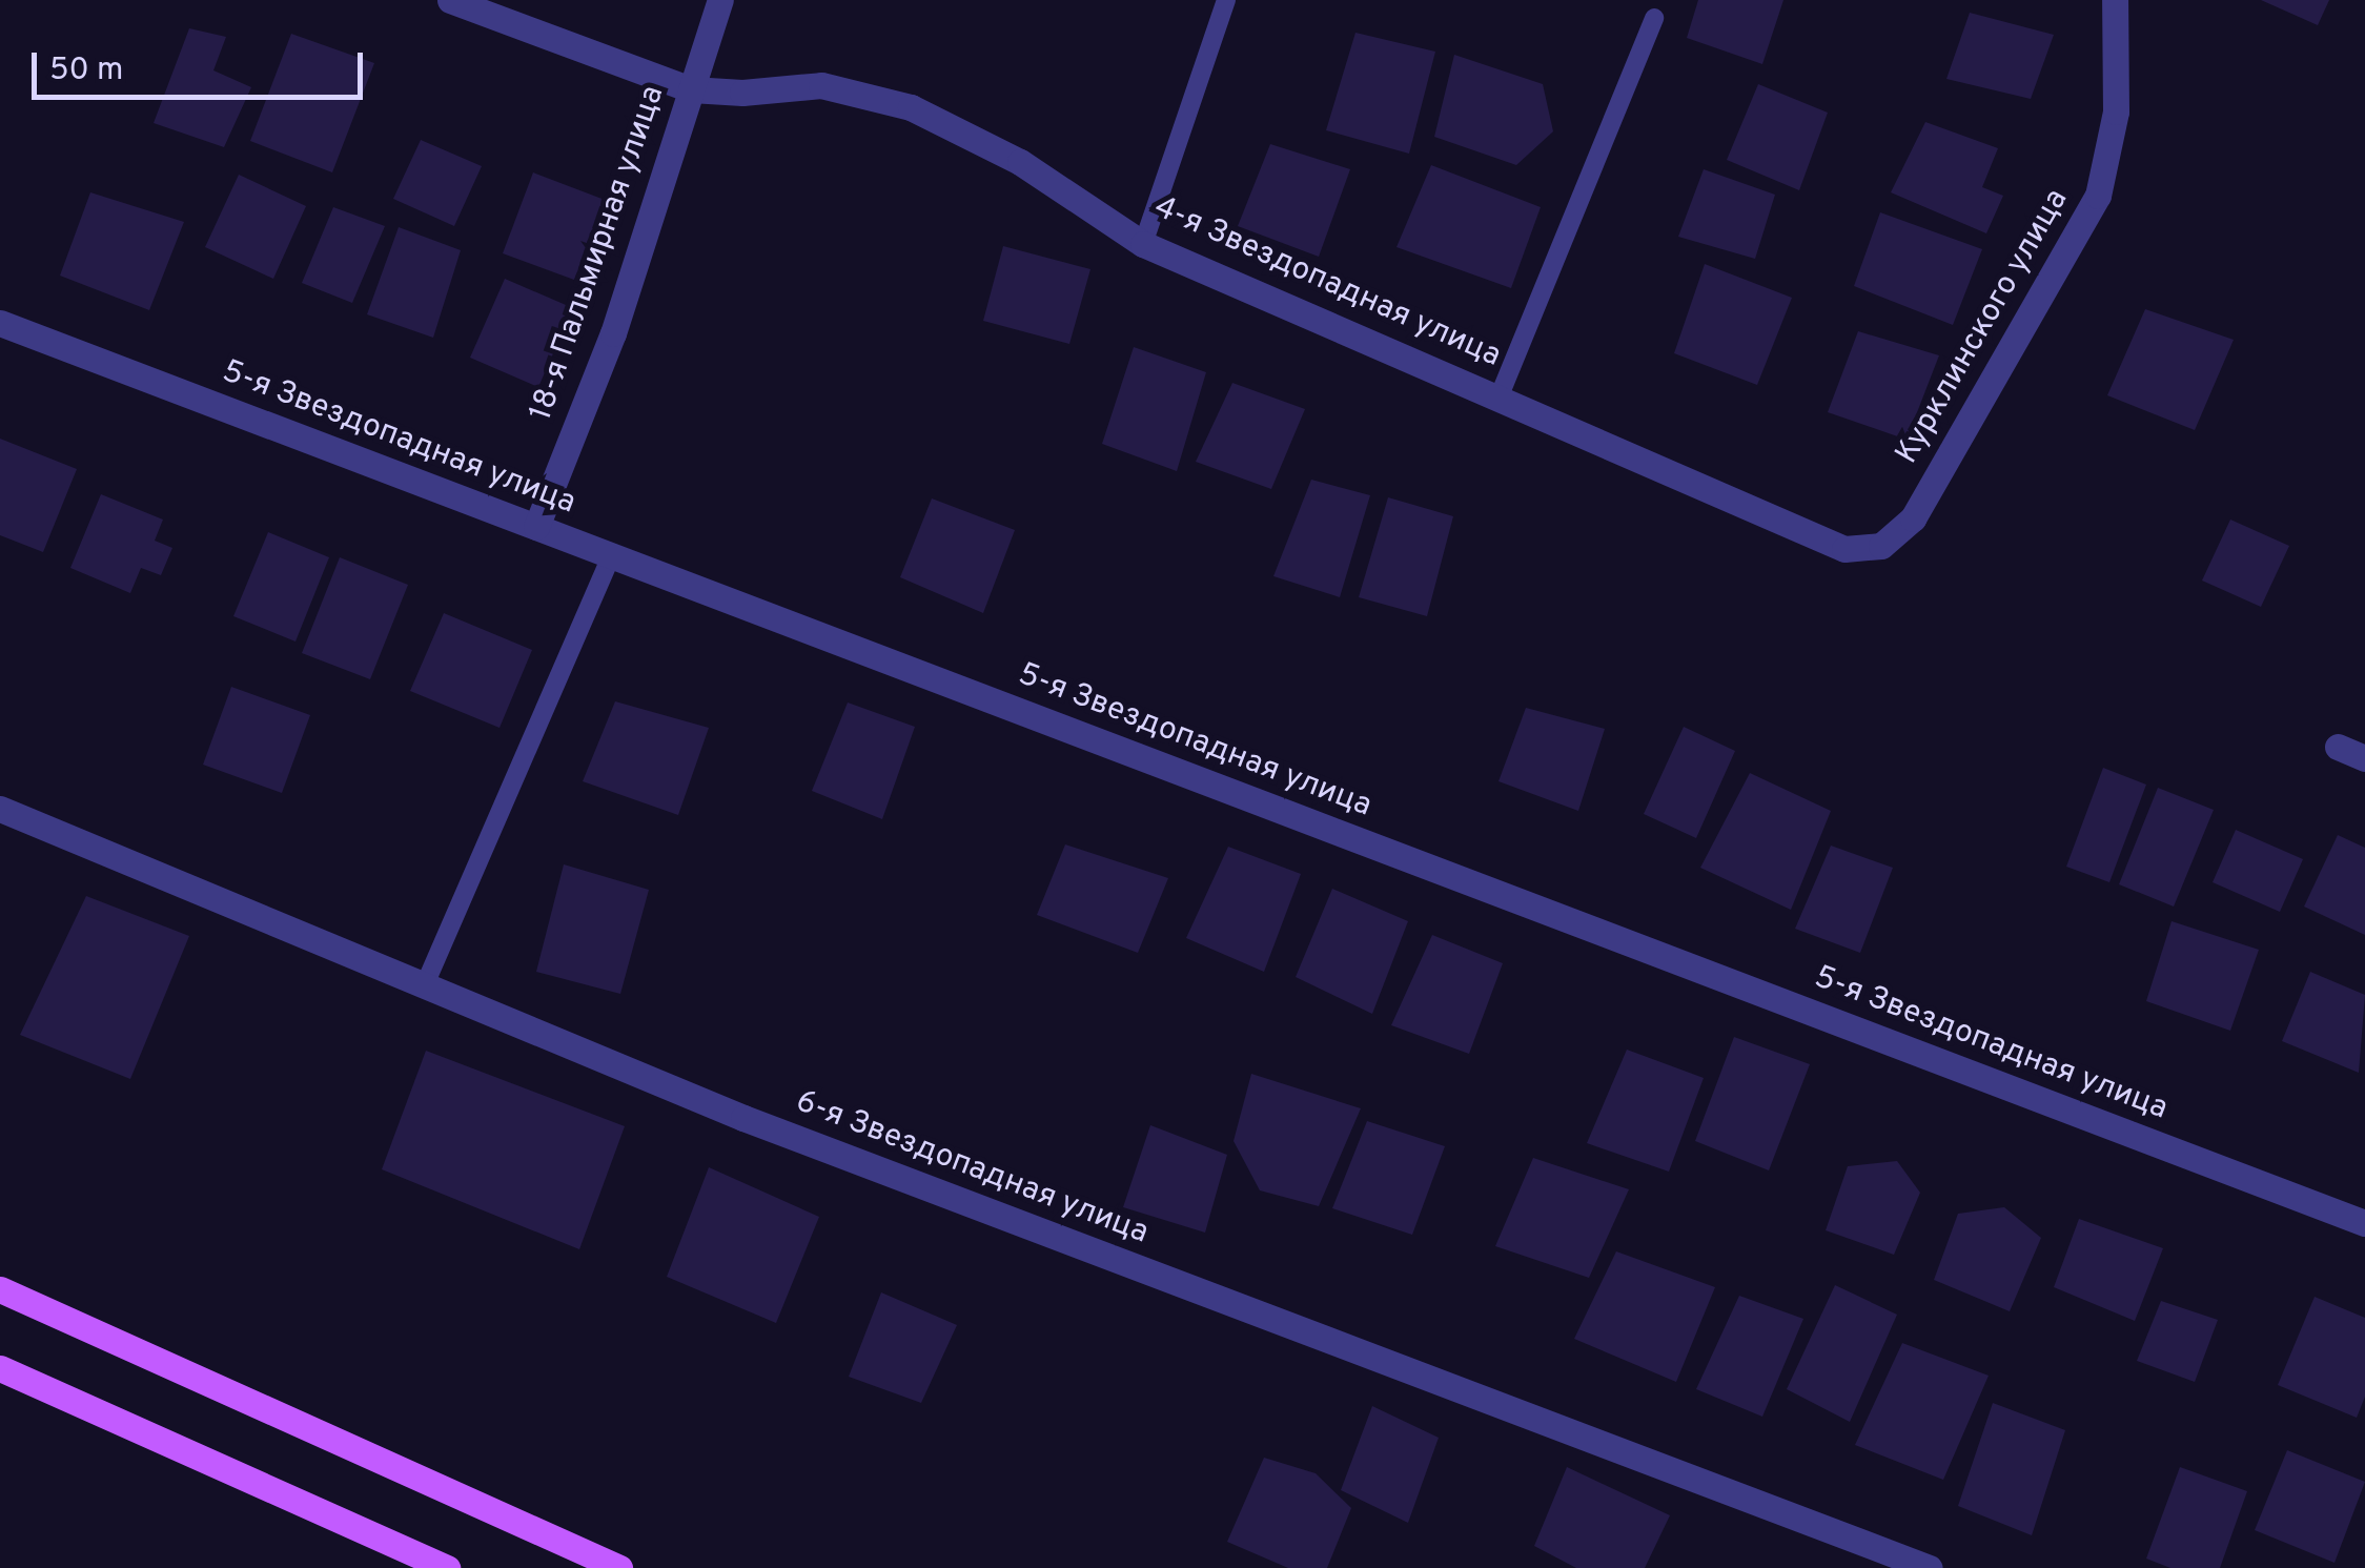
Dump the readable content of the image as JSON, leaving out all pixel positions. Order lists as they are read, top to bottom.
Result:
{
  "streets": {
    "street": [
      "18-я Пальмирная улица",
      "4-я Звездопадная улица",
      "Курклинского улица",
      "5-я Звездопадная улица",
      "6-я Звездопадная улица"
    ]
  },
  "crossings": [
    ["18-я Пальмирная улица", "4-я Звездопадная улица"],
    ["18-я Пальмирная улица", "5-я Звездопадная улица"],
    ["4-я Звездопадная улица", "Курклинского улица"]
  ],
  "scale_bar": "50 m"
}
